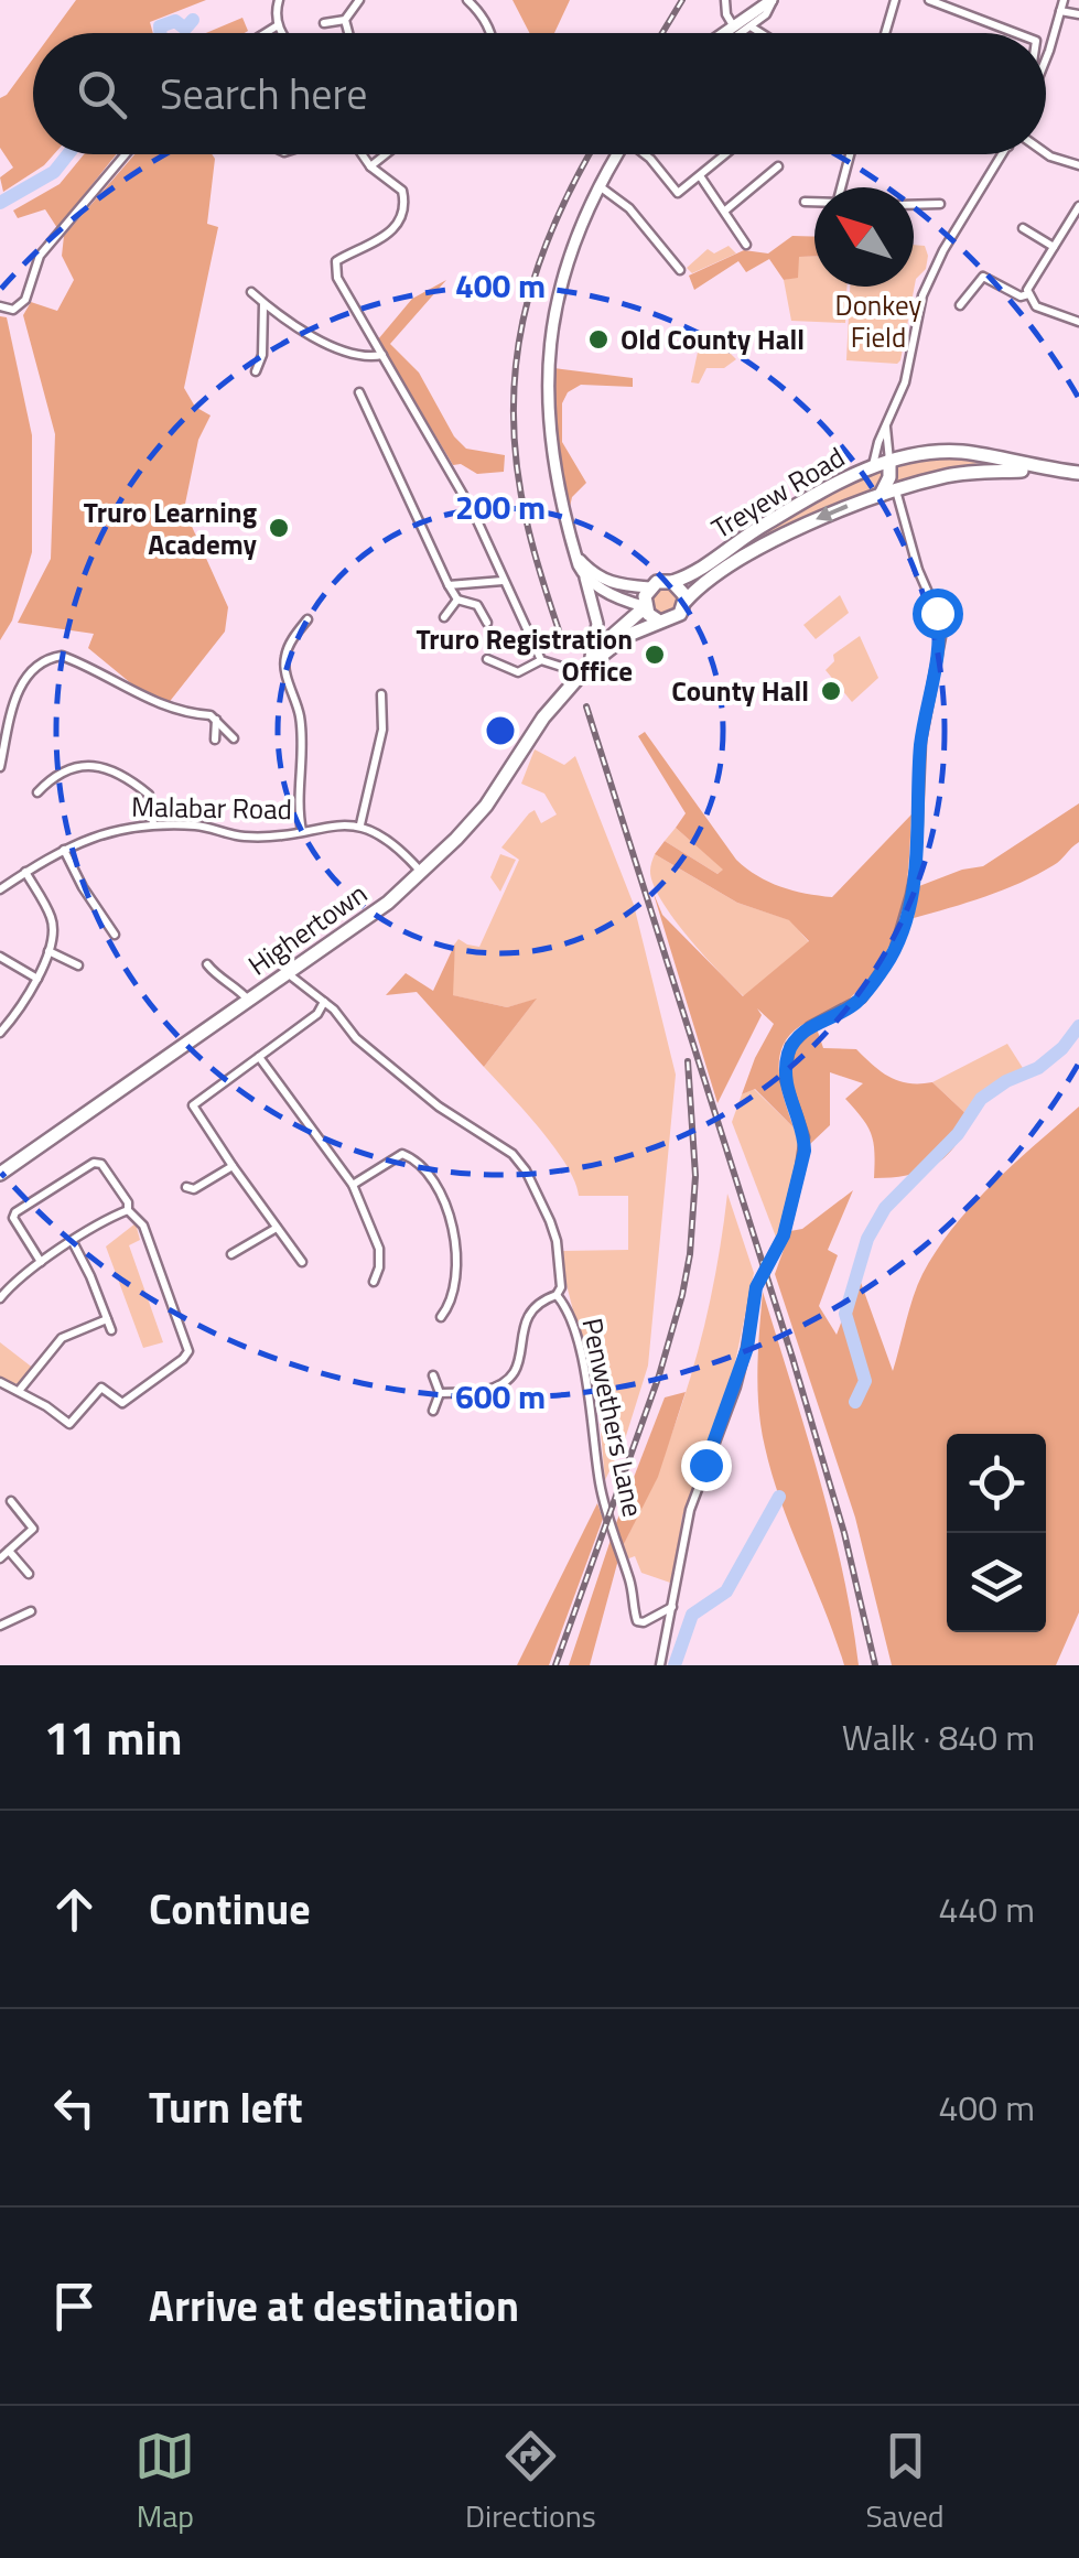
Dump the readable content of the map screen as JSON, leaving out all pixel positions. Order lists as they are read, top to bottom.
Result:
{
  "streets": {
    "highway": ["Treyew Road", "Highertown"],
    "street": ["Malabar Road", "Penwethers Lane"]
  },
  "crossings": [
    ["Treyew Road", "Highertown"],
    ["Highertown", "Penwethers Lane"]
  ],
  "parks": ["Donkey Field"],
  "places": [
    "Old County Hall",
    "Truro Learning Academy",
    "Truro Registration Office",
    "County Hall"
  ],
  "north": "top left",
  "page": {
    "search": "Search here",
    "heading": ["11 min", "Walk · 840 m"],
    "list": [
      ["Continue", "440 m"],
      ["Turn left", "400 m"],
      "Arrive at destination"
    ],
    "nav": ["Map", "Directions", "Saved"]
  },
  "rings": ["400 m", "200 m", "600 m"]
}
